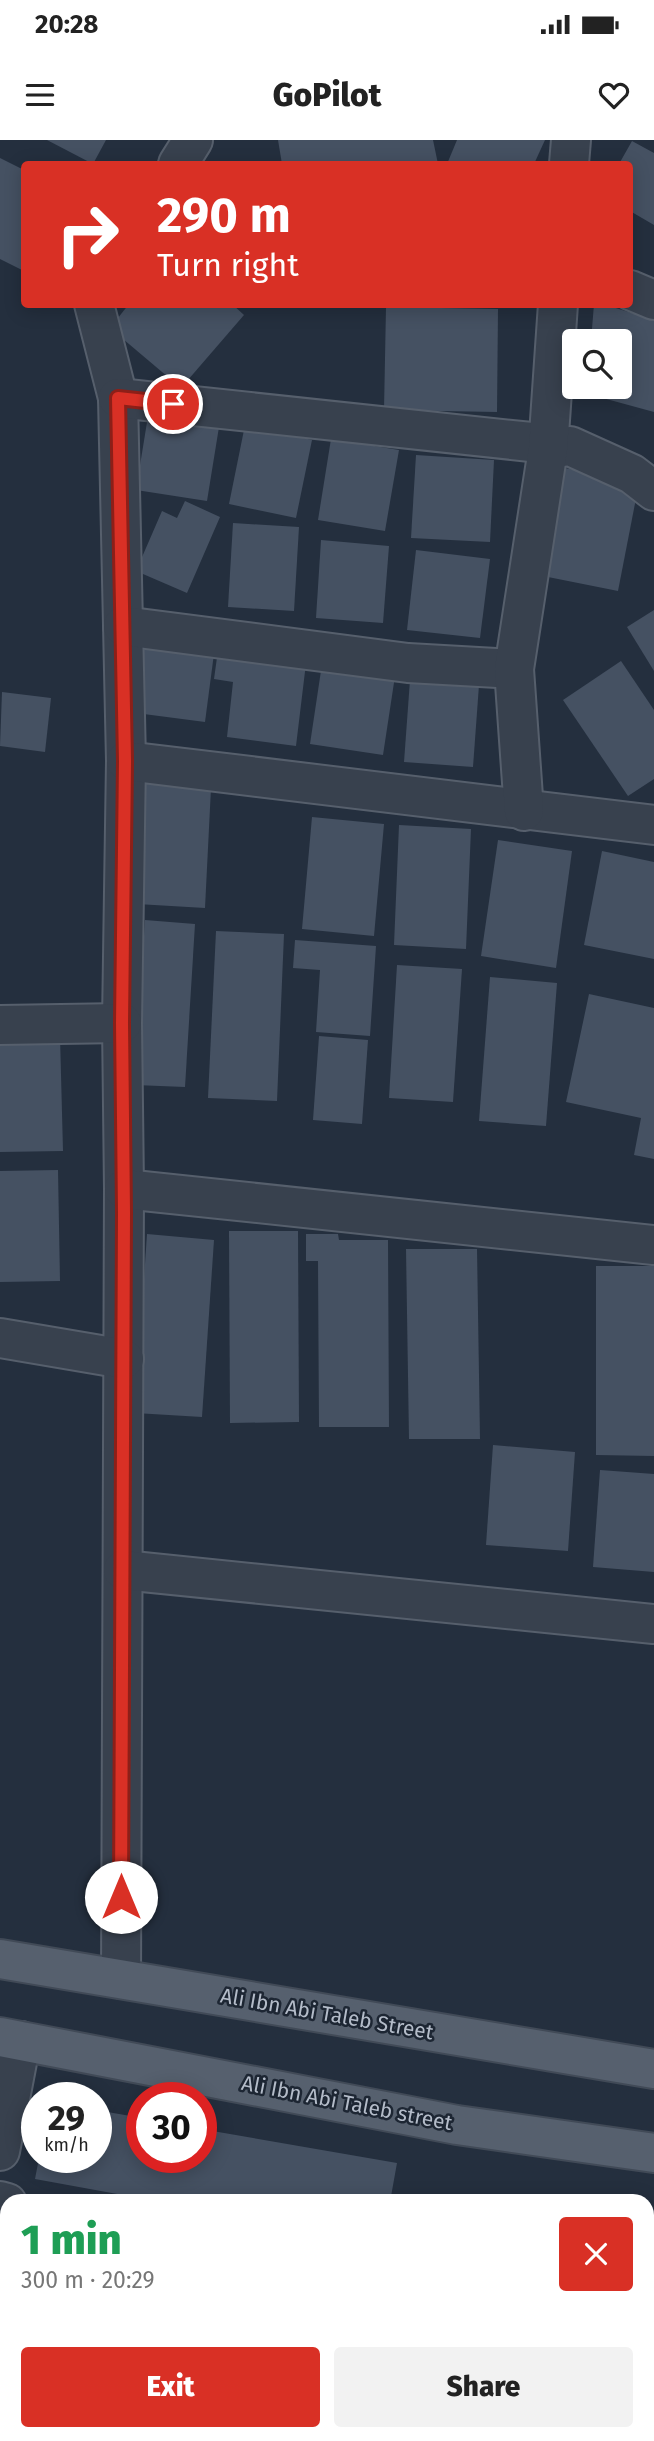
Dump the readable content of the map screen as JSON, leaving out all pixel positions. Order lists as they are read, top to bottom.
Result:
{
  "streets": {
    "main road": ["Ali Ibn Abi Taleb Street", "Ali Ibn Abi Taleb street"]
  },
  "page": {
    "status": "20:28",
    "header": "GoPilot",
    "turn": ["290 m", "Turn right"],
    "speed": "29 km/h",
    "limit": "30",
    "heading": ["1 min", "300 m · 20:29"],
    "buttons": ["Exit", "Share"]
  }
}
